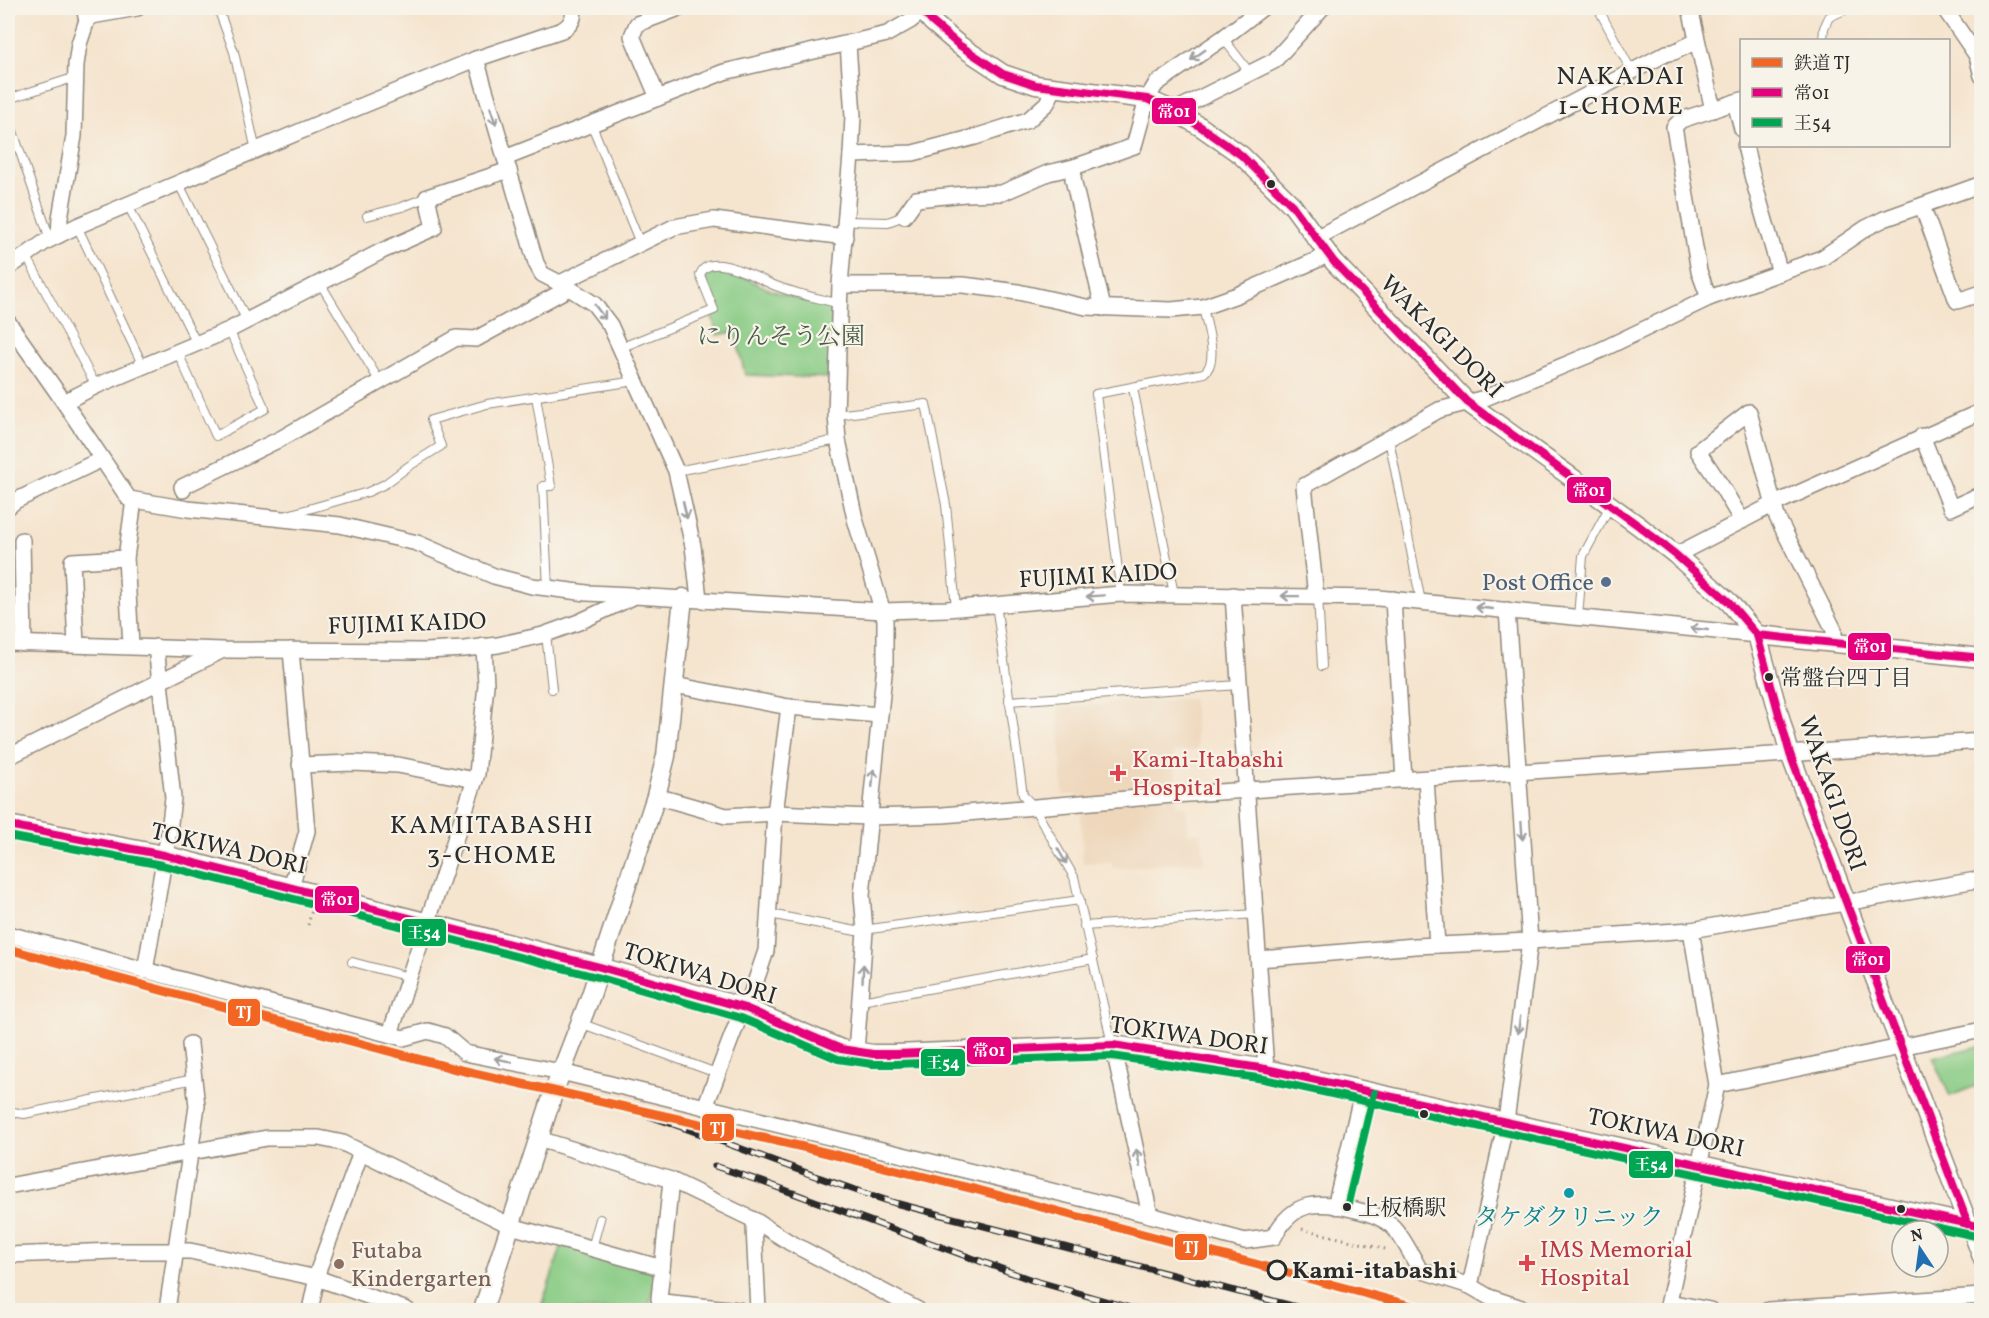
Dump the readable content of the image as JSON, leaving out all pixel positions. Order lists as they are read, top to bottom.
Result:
{
  "streets": {
    "street": ["WAKAGI DORI", "FUJIMI KAIDO", "TOKIWA DORI"]
  },
  "crossings": [
    ["WAKAGI DORI", "FUJIMI KAIDO"],
    ["WAKAGI DORI", "TOKIWA DORI"]
  ],
  "districts": ["NAKADAI 1-CHOME", "KAMIITABASHI 3-CHOME"],
  "parks": ["にりんそう公園"],
  "places": {
    "other": [
      "Post Office",
      "常盤台四丁目",
      "タケダクリニック",
      "上板橋駅",
      "Futaba Kindergarten",
      "Kami-itabashi"
    ],
    "health": ["Kami-Itabashi Hospital", "IMS Memorial Hospital"]
  },
  "lines": ["transit line 常01", "transit line 王54", "rail line TJ"],
  "legend": ["鉄道 TJ", "常01", "王54"],
  "north": "top"
}
